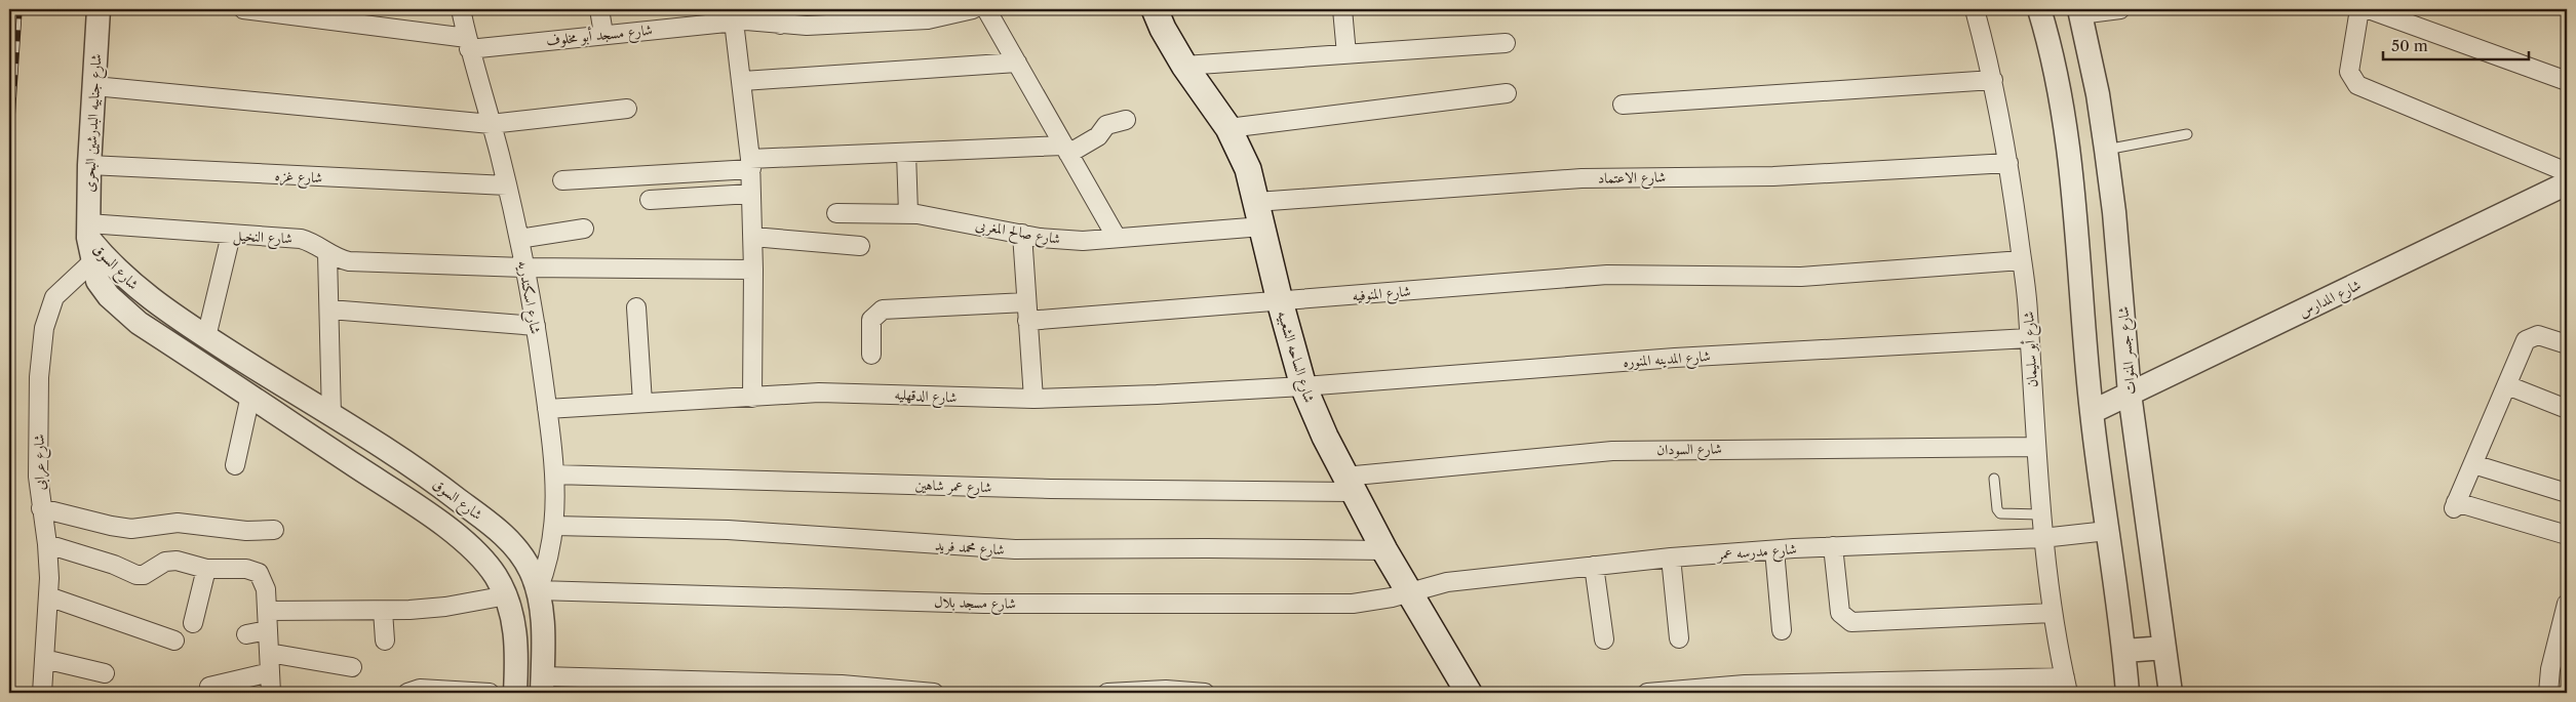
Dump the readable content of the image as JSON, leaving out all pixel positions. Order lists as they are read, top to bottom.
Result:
{
  "streets": {
    "main road": ["شارع الساحه الشعبيه"],
    "street": [
      "شارع مسجد أبو مخلوف",
      "شارع جنابيه البدرشين البحرى",
      "شارع غزه",
      "شارع الاعتماد",
      "شارع صالح المغربى",
      "شارع النخيل",
      "شارع السوق",
      "شارع المنوفيه",
      "شارع اسكندريه",
      "شارع المدارس",
      "شارع أبو سليمان",
      "شارع جسر المنوات",
      "شارع المدينه المنوره",
      "شارع الدقهليه",
      "شارع السودان",
      "شارع عرابى",
      "شارع عمر شاهين",
      "شارع محمد فريد",
      "شارع مدرسه عمر",
      "شارع مسجد بلال"
    ]
  },
  "crossings": [
    ["شارع مسجد أبو مخلوف", "شارع اسكندريه"],
    ["شارع جنابيه البدرشين البحرى", "شارع غزه"],
    ["شارع جنابيه البدرشين البحرى", "شارع النخيل"],
    ["شارع جنابيه البدرشين البحرى", "شارع السوق"],
    ["شارع جنابيه البدرشين البحرى", "شارع عرابى"],
    ["شارع غزه", "شارع اسكندريه"],
    ["شارع الاعتماد", "شارع أبو سليمان"],
    ["شارع الاعتماد", "شارع الساحه الشعبيه"],
    ["شارع صالح المغربى", "شارع الساحه الشعبيه"],
    ["شارع النخيل", "شارع السوق"],
    ["شارع النخيل", "شارع اسكندريه"],
    ["شارع النخيل", "شارع عرابى"],
    ["شارع السوق", "شارع اسكندريه"],
    ["شارع السوق", "شارع عرابى"],
    ["شارع السوق", "شارع مسجد بلال"],
    ["شارع المنوفيه", "شارع أبو سليمان"],
    ["شارع المنوفيه", "شارع الساحه الشعبيه"],
    ["شارع اسكندريه", "شارع الدقهليه"],
    ["شارع اسكندريه", "شارع عمر شاهين"],
    ["شارع اسكندريه", "شارع محمد فريد"],
    ["شارع اسكندريه", "شارع مسجد بلال"],
    ["شارع المدارس", "شارع جسر المنوات"],
    ["شارع أبو سليمان", "شارع المدينه المنوره"],
    ["شارع أبو سليمان", "شارع السودان"],
    ["شارع أبو سليمان", "شارع مدرسه عمر"],
    ["شارع الساحه الشعبيه", "شارع المدينه المنوره"],
    ["شارع الساحه الشعبيه", "شارع الدقهليه"],
    ["شارع الساحه الشعبيه", "شارع السودان"],
    ["شارع الساحه الشعبيه", "شارع عمر شاهين"],
    ["شارع الساحه الشعبيه", "شارع محمد فريد"],
    ["شارع الساحه الشعبيه", "شارع مدرسه عمر"],
    ["شارع الساحه الشعبيه", "شارع مسجد بلال"],
    ["شارع المدينه المنوره", "شارع الدقهليه"],
    ["شارع السودان", "شارع عمر شاهين"],
    ["شارع مدرسه عمر", "شارع مسجد بلال"]
  ],
  "scale_bar": "50 m"
}
